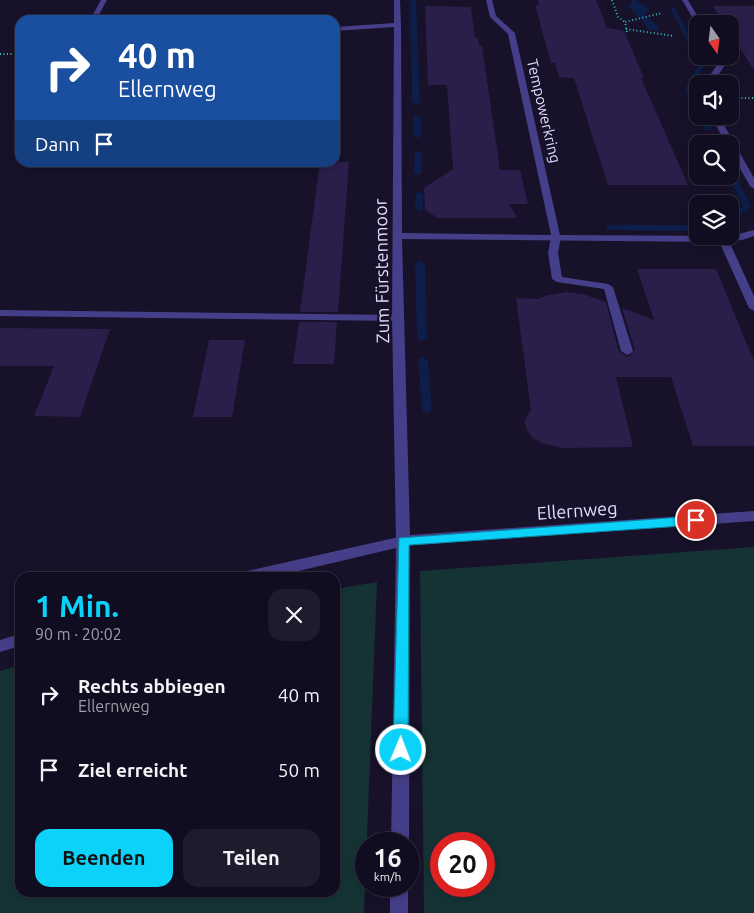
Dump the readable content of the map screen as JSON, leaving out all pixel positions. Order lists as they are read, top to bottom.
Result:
{
  "streets": {
    "street": ["Tempowerkring", "Zum Fürstenmoor", "Ellernweg"]
  },
  "crossings": [
    ["Zum Fürstenmoor", "Ellernweg"]
  ],
  "north": "bottom",
  "page": {
    "turn": ["40 m", "Ellernweg"],
    "then": "Dann",
    "heading": ["1 Min.", "90 m · 20:02"],
    "list": [
      {
        "name": "Rechts abbiegen",
        "note": "Ellernweg",
        "value": "40 m"
      },
      {
        "name": "Ziel erreicht",
        "value": "50 m"
      }
    ],
    "buttons": ["Beenden", "Teilen"],
    "speed": "16 km/h",
    "limit": "20"
  }
}
